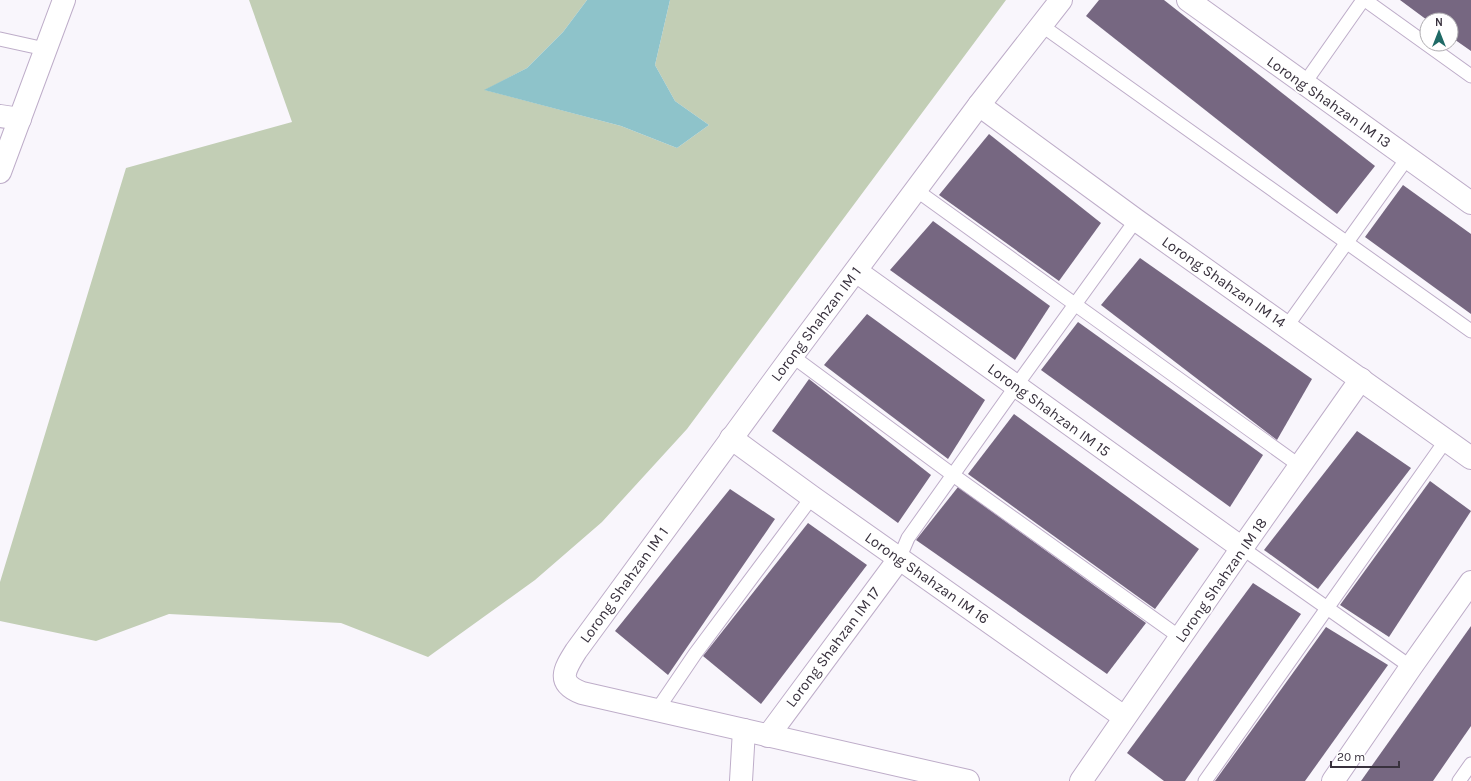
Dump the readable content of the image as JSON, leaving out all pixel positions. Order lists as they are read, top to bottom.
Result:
{
  "streets": {
    "street": [
      "Lorong Shahzan IM 13",
      "Lorong Shahzan IM 14",
      "Lorong Shahzan IM 1",
      "Lorong Shahzan IM 15",
      "Lorong Shahzan IM 16",
      "Lorong Shahzan IM 18",
      "Lorong Shahzan IM 17"
    ]
  },
  "crossings": [
    ["Lorong Shahzan IM 14", "Lorong Shahzan IM 1"],
    ["Lorong Shahzan IM 14", "Lorong Shahzan IM 18"],
    ["Lorong Shahzan IM 1", "Lorong Shahzan IM 15"],
    ["Lorong Shahzan IM 1", "Lorong Shahzan IM 16"],
    ["Lorong Shahzan IM 15", "Lorong Shahzan IM 18"],
    ["Lorong Shahzan IM 16", "Lorong Shahzan IM 18"],
    ["Lorong Shahzan IM 16", "Lorong Shahzan IM 17"]
  ],
  "scale_bar": "20 m",
  "north": "top"
}
